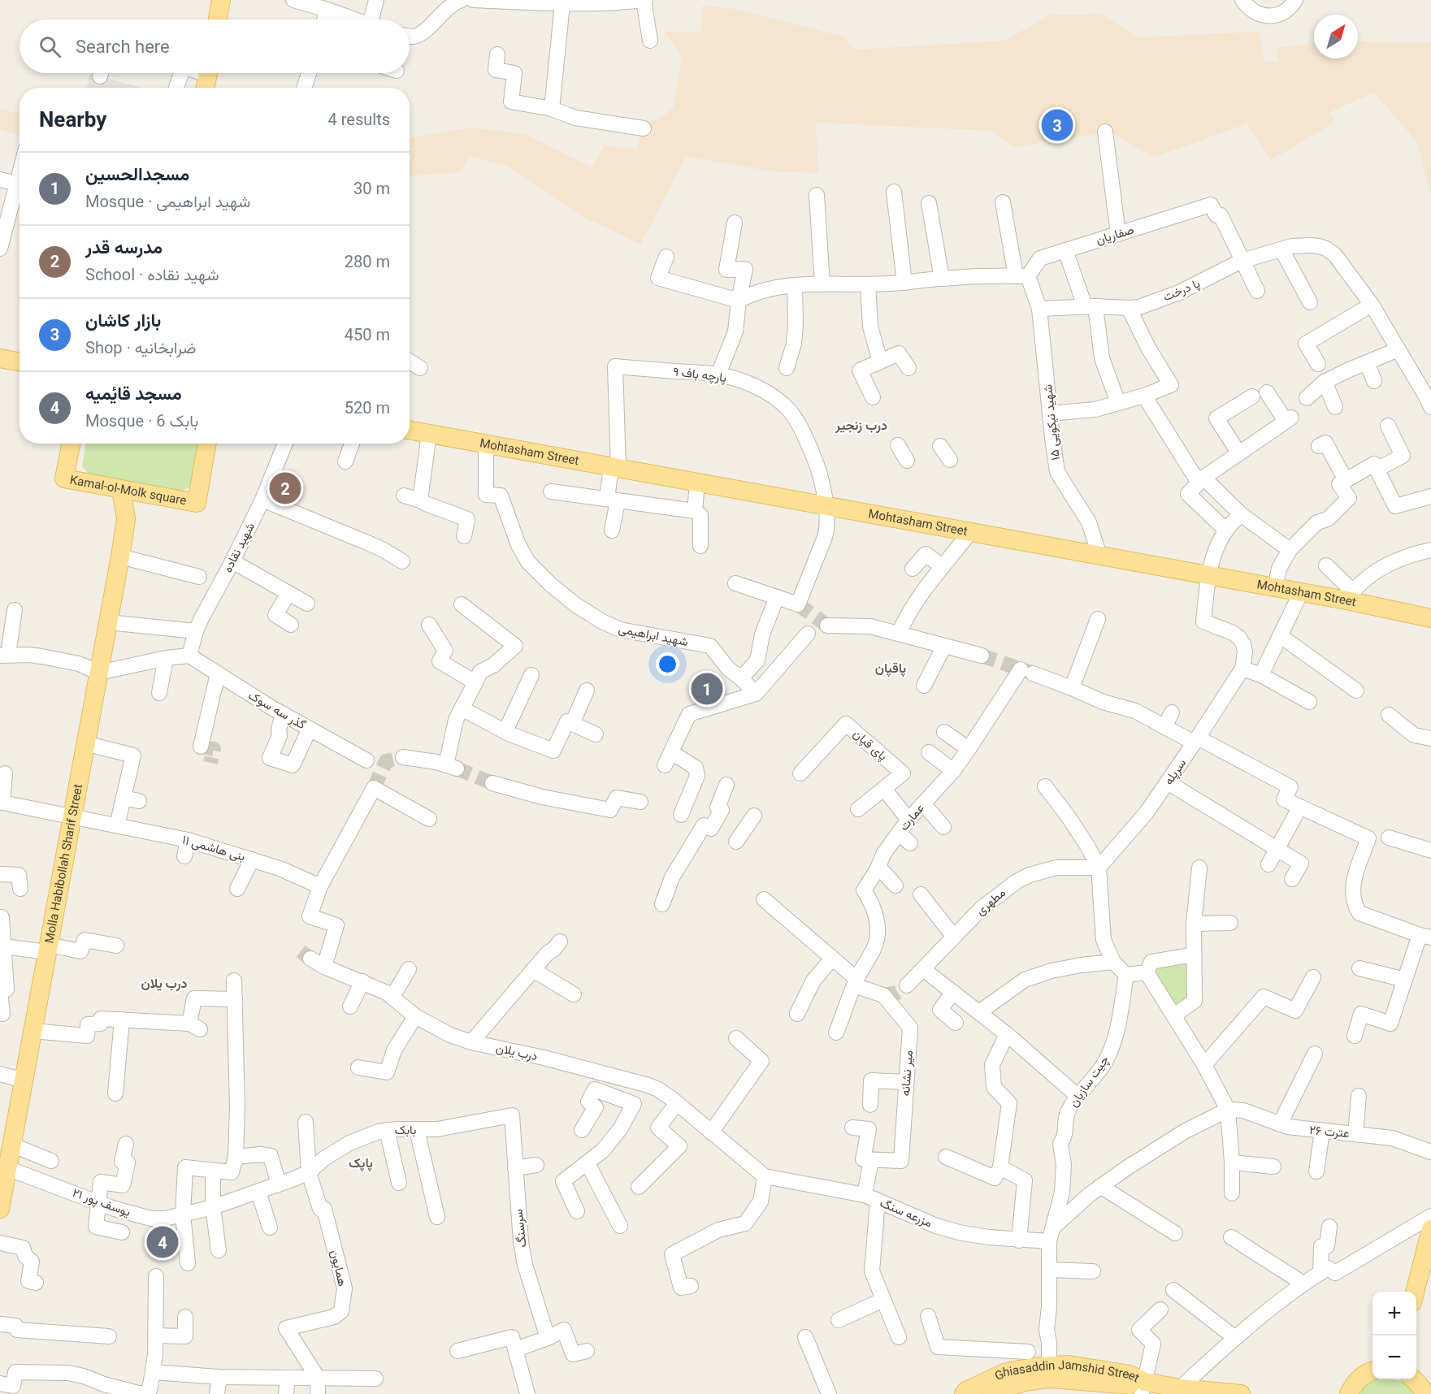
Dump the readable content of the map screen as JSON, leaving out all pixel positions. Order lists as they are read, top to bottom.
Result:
{
  "streets": {
    "main road": [
      "Mohtasham Street",
      "Kamal-ol-Molk square",
      "Molla Habibollah Sharif Street",
      "Ghiasaddin Jamshid Street"
    ],
    "street": [
      "صفاریان",
      "پا درخت",
      "پارچه باف ۹",
      "شهید نیکویی ۱۵",
      "شهید نقاده",
      "شهید ابراهیمی",
      "گذر سه سوک",
      "پای قپان",
      "سرپله",
      "عمارت",
      "بنی هاشمی ۱۱",
      "مطهری",
      "درب یلان",
      "میر نشانه",
      "چیت سازیان",
      "بابک",
      "عترت ۲۶",
      "یوسف پور ۲۱",
      "مزرعه سنگ",
      "سرسنگ",
      "همایون"
    ]
  },
  "crossings": [
    ["صفاریان", "پا درخت"],
    ["صفاریان", "شهید نیکویی ۱۵"],
    ["پا درخت", "شهید نیکویی ۱۵"],
    ["پارچه باف ۹", "Mohtasham Street"],
    ["شهید نیکویی ۱۵", "Mohtasham Street"],
    ["Mohtasham Street", "شهید ابراهیمی"],
    ["شهید نقاده", "گذر سه سوک"],
    ["سرپله", "مطهری"],
    ["عمارت", "میر نشانه"],
    ["بنی هاشمی ۱۱", "Molla Habibollah Sharif Street"],
    ["Molla Habibollah Sharif Street", "یوسف پور ۲۱"],
    ["درب یلان", "مزرعه سنگ"],
    ["چیت سازیان", "مزرعه سنگ"],
    ["چیت سازیان", "Ghiasaddin Jamshid Street"],
    ["بابک", "یوسف پور ۲۱"],
    ["بابک", "سرسنگ"],
    ["بابک", "همایون"],
    ["یوسف پور ۲۱", "همایون"]
  ],
  "districts": [
    "درب زنجیر",
    "پاقپان",
    "درب یلان",
    "پاپک"
  ],
  "north": "top right",
  "page": {
    "search": "Search here",
    "heading": ["Nearby", "4 results"],
    "pins": [
      "3",
      "2",
      "1",
      "4"
    ],
    "list": [
      {
        "mark": "1",
        "name": "مسجدالحسین",
        "note": "Mosque · شهید ابراهیمی",
        "value": "30 m"
      },
      {
        "mark": "2",
        "name": "مدرسه قدر",
        "note": "School · شهید نقاده",
        "value": "280 m"
      },
      {
        "mark": "3",
        "name": "بازار کاشان",
        "note": "Shop · ضرابخانیه",
        "value": "450 m"
      },
      {
        "mark": "4",
        "name": "مسجد قایٔمیه",
        "note": "Mosque · بابک 6",
        "value": "520 m"
      }
    ],
    "map_buttons": ["+", "−"]
  }
}
